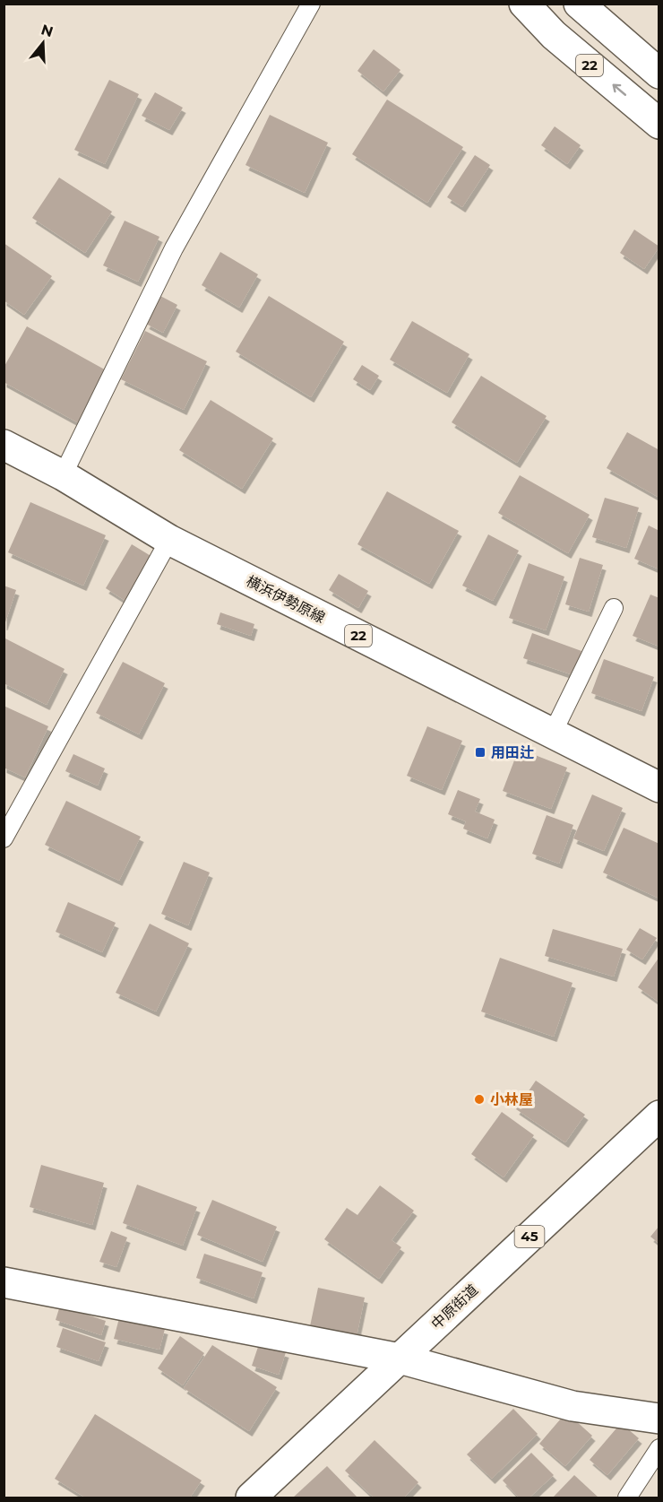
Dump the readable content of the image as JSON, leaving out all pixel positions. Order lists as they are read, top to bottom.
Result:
{
  "streets": {
    "main road": [
      "22",
      "横浜伊勢原線",
      "45",
      "中原街道"
    ]
  },
  "places": {
    "transit": ["用田辻"],
    "other": ["小林屋"]
  },
  "north": "top"
}
